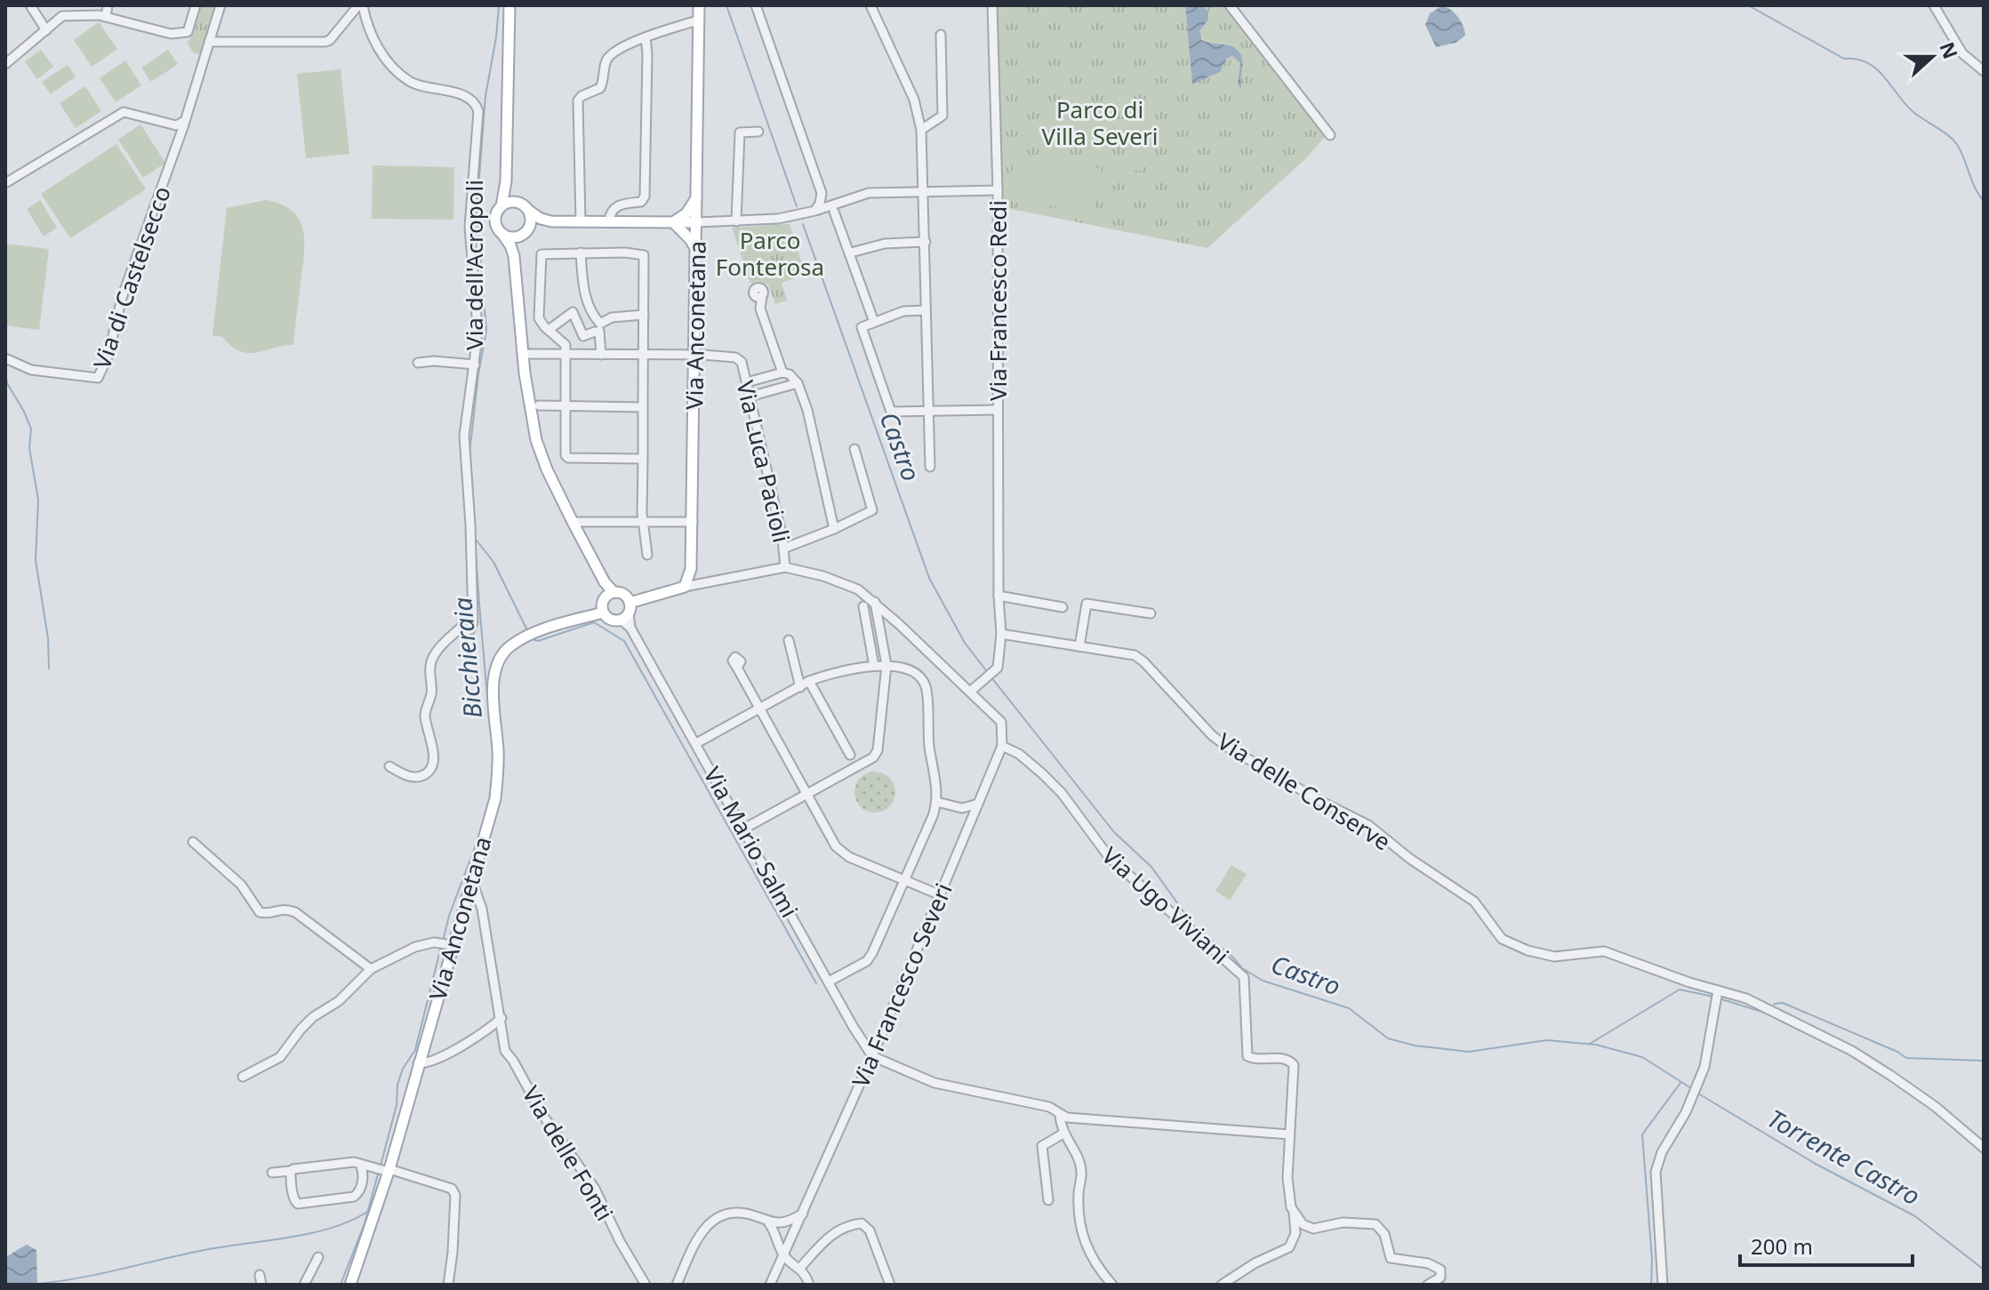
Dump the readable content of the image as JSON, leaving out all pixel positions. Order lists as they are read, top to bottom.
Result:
{
  "streets": {
    "main road": ["Via Anconetana"],
    "street": [
      "Via dell'Acropoli",
      "Via di Castelsecco",
      "Via Francesco Redi",
      "Via Luca Pacioli",
      "Via delle Conserve",
      "Via Mario Salmi",
      "Via Ugo Viviani",
      "Via Francesco Severi",
      "Via delle Fonti"
    ]
  },
  "crossings": [
    ["Via Francesco Redi", "Via delle Conserve"],
    ["Via Anconetana", "Via Luca Pacioli"],
    ["Via Anconetana", "Via Mario Salmi"],
    ["Via Anconetana", "Via delle Fonti"],
    ["Via Mario Salmi", "Via Francesco Severi"],
    ["Via Ugo Viviani", "Via Francesco Severi"]
  ],
  "water": ["Castro", "Bicchieraia", "Torrente Castro"],
  "parks": ["Parco di Villa Severi", "Parco Fonterosa"],
  "scale_bar": "200 m",
  "north": "right"
}
